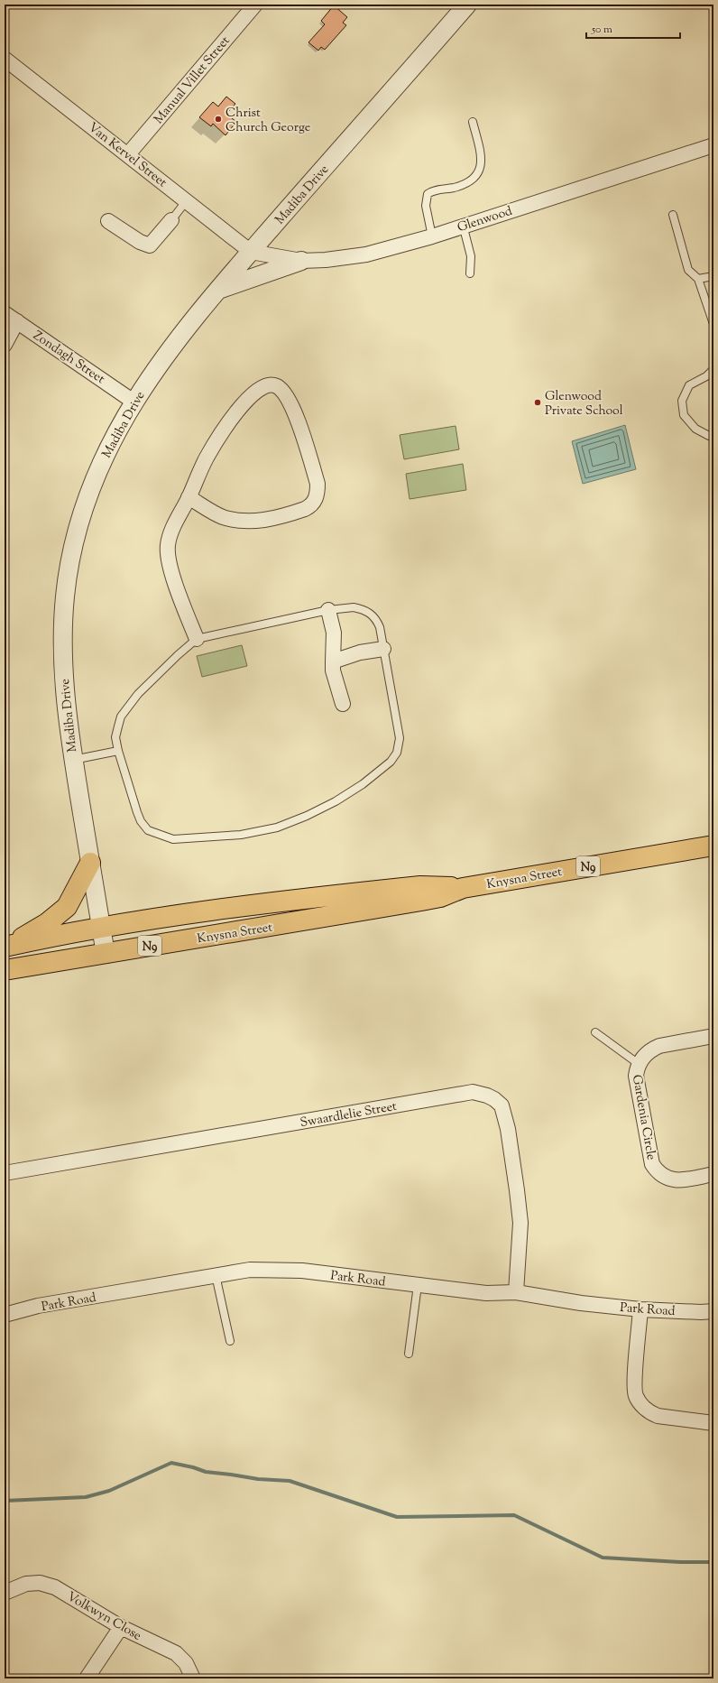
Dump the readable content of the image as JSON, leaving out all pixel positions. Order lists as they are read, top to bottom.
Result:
{
  "streets": {
    "highway": ["N9", "Knysna Street"],
    "street": [
      "Manual Villet Street",
      "Van Kervel Street",
      "Madiba Drive",
      "Glenwood",
      "Zondagh Street",
      "Swaardlelie Street",
      "Gardenia Circle",
      "Park Road",
      "Volkwyn Close"
    ]
  },
  "crossings": [
    ["Manual Villet Street", "Van Kervel Street"],
    ["Van Kervel Street", "Madiba Drive"],
    ["Van Kervel Street", "Glenwood"],
    ["Madiba Drive", "Glenwood"],
    ["Madiba Drive", "Zondagh Street"],
    ["Madiba Drive", "Knysna Street"],
    ["Swaardlelie Street", "Park Road"]
  ],
  "places": ["Christ Church George", "Glenwood Private School"],
  "scale_bar": "50 m"
}
